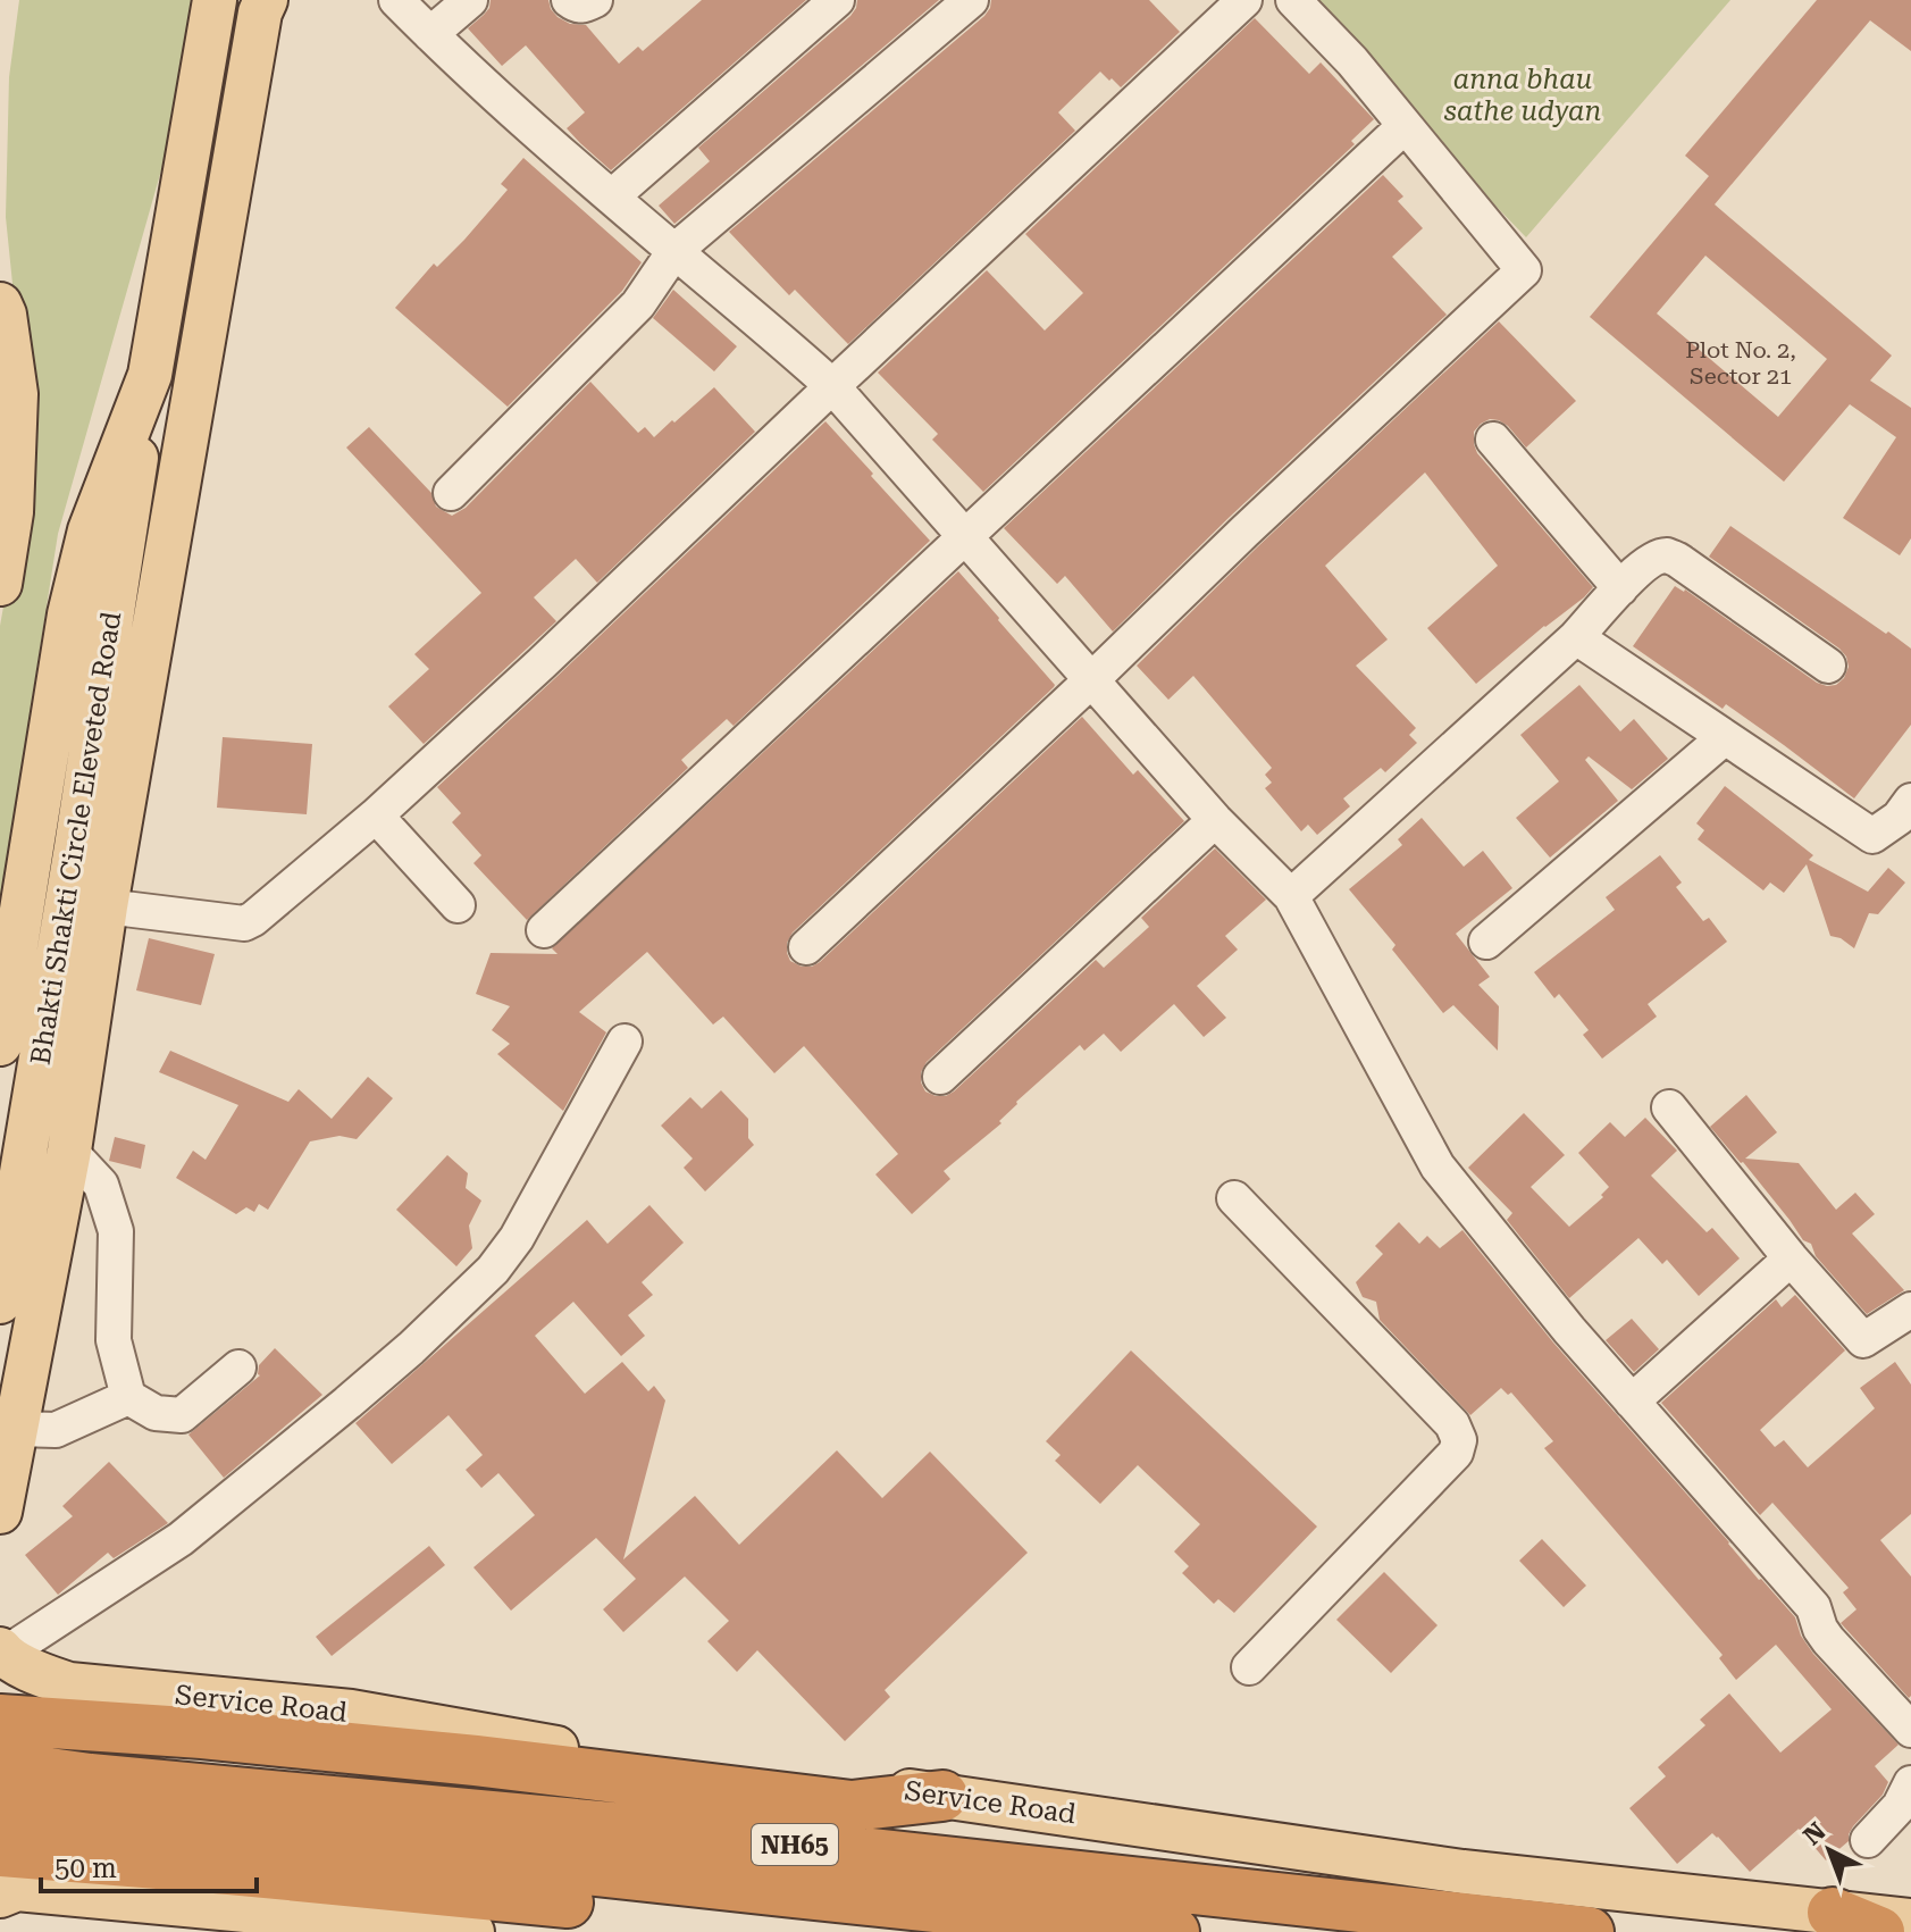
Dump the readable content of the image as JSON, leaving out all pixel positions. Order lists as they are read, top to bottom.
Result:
{
  "streets": {
    "highway": ["NH65"],
    "main road": ["Bhakti Shakti Circle Eleveted Road", "Service Road"]
  },
  "parks": ["anna bhau sathe udyan"],
  "house_numbers": ["Plot No. 2, Sector 21"],
  "scale_bar": "50 m",
  "north": "top left"
}
